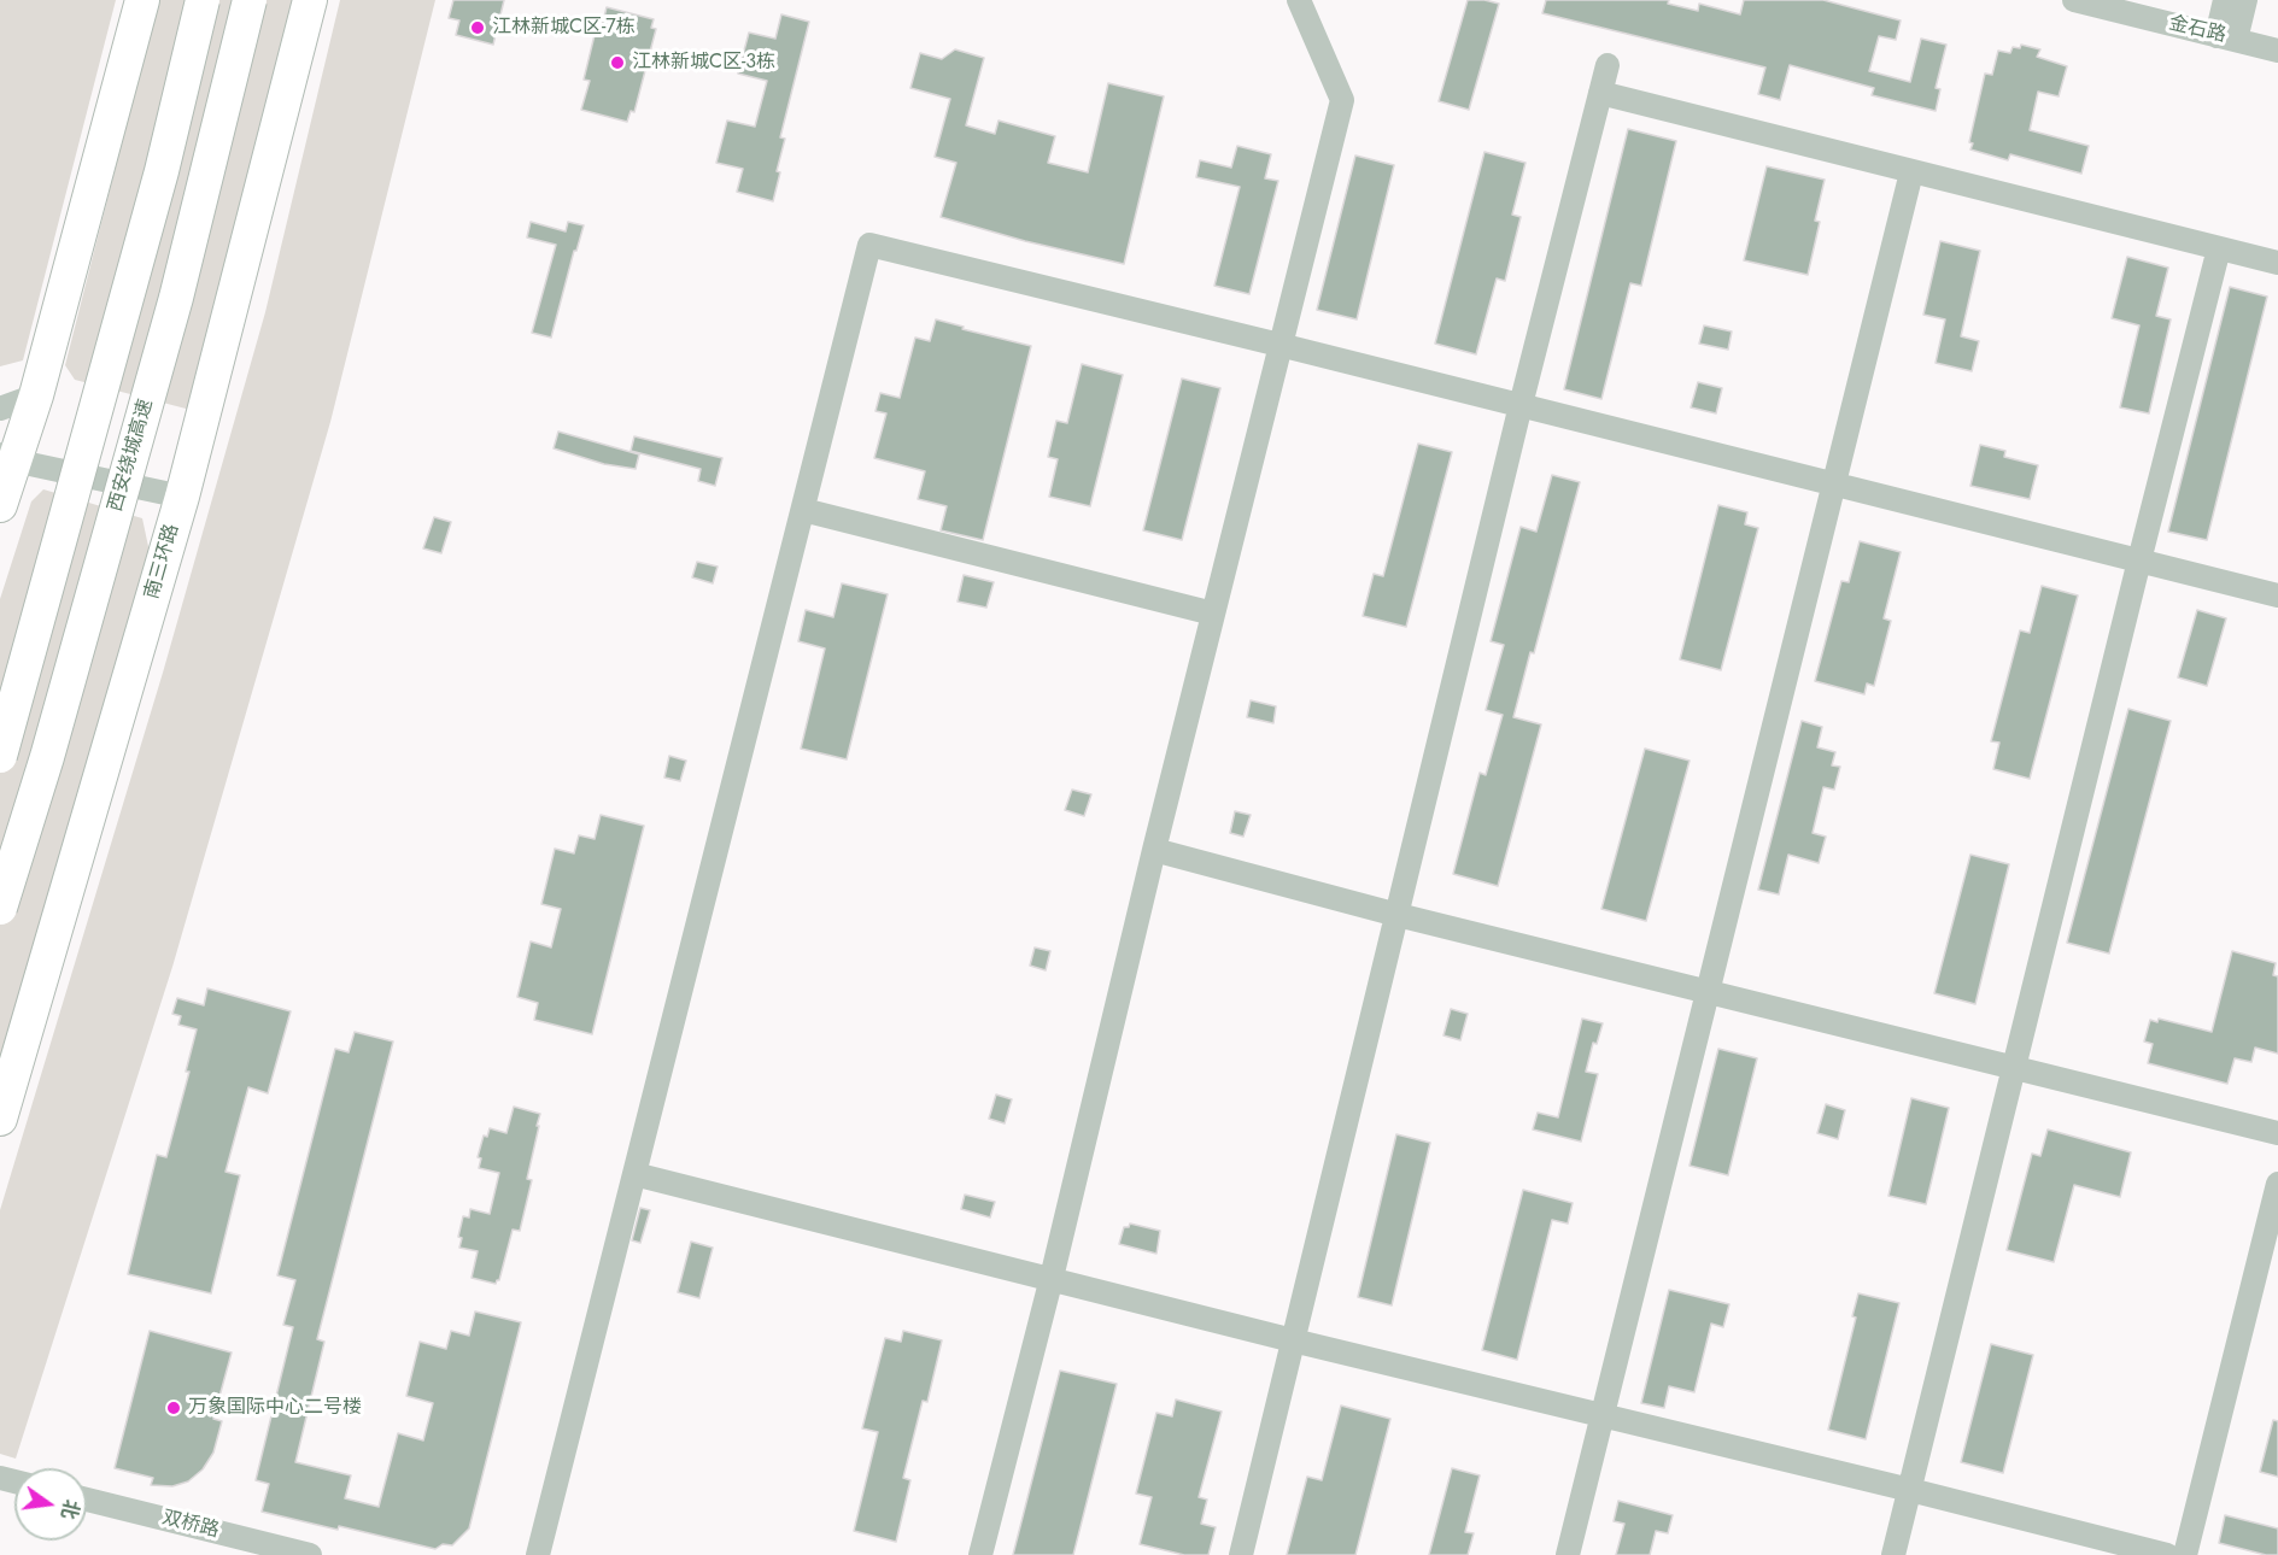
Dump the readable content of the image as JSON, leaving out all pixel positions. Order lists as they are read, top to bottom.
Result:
{
  "streets": {
    "highway": ["西安绕城高速", "南三环路"],
    "street": ["金石路", "双桥路"]
  },
  "places": ["江林新城C区-7栋", "江林新城C区-3栋", "万象国际中心二号楼"],
  "north": "right"
}
